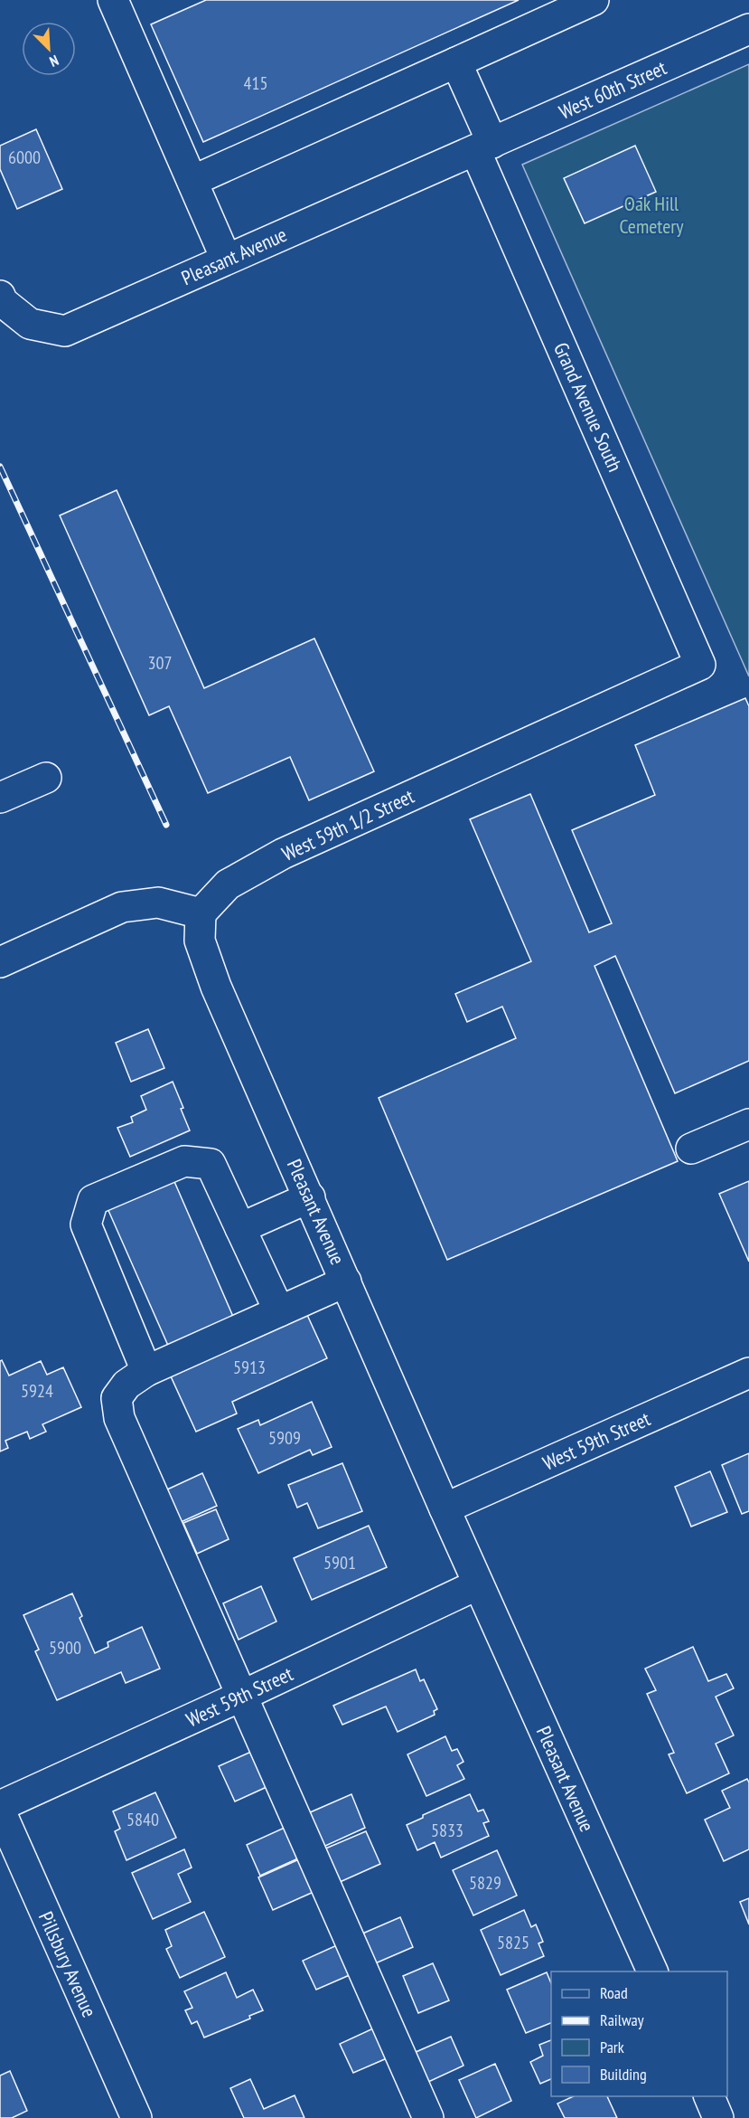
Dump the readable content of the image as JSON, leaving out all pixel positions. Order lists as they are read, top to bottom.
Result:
{
  "streets": {
    "street": [
      "West 60th Street",
      "Pleasant Avenue",
      "Grand Avenue South",
      "West 59th 1/2 Street",
      "West 59th Street",
      "Pillsbury Avenue"
    ]
  },
  "crossings": [
    ["West 60th Street", "Pleasant Avenue"],
    ["West 60th Street", "Grand Avenue South"],
    ["Pleasant Avenue", "Grand Avenue South"],
    ["Pleasant Avenue", "West 59th 1/2 Street"],
    ["Pleasant Avenue", "West 59th Street"],
    ["Grand Avenue South", "West 59th 1/2 Street"]
  ],
  "parks": ["Oak Hill Cemetery"],
  "house_numbers": [
    "415",
    "6000",
    "307",
    "5913",
    "5924",
    "5909",
    "5901",
    "5900",
    "5840",
    "5833",
    "5829",
    "5825"
  ],
  "legend": [
    "Road",
    "Railway",
    "Park",
    "Building"
  ],
  "north": "bottom right"
}
